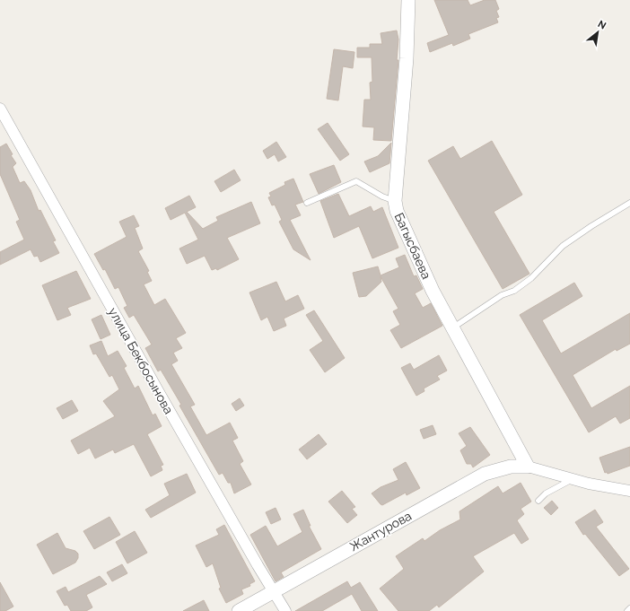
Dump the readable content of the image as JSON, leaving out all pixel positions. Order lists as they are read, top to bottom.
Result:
{
  "streets": {
    "street": ["Багысбаева", "улица Бекбосынова", "Жантурова"]
  },
  "crossings": [
    ["Багысбаева", "Жантурова"],
    ["улица Бекбосынова", "Жантурова"]
  ],
  "north": "top right"
}
